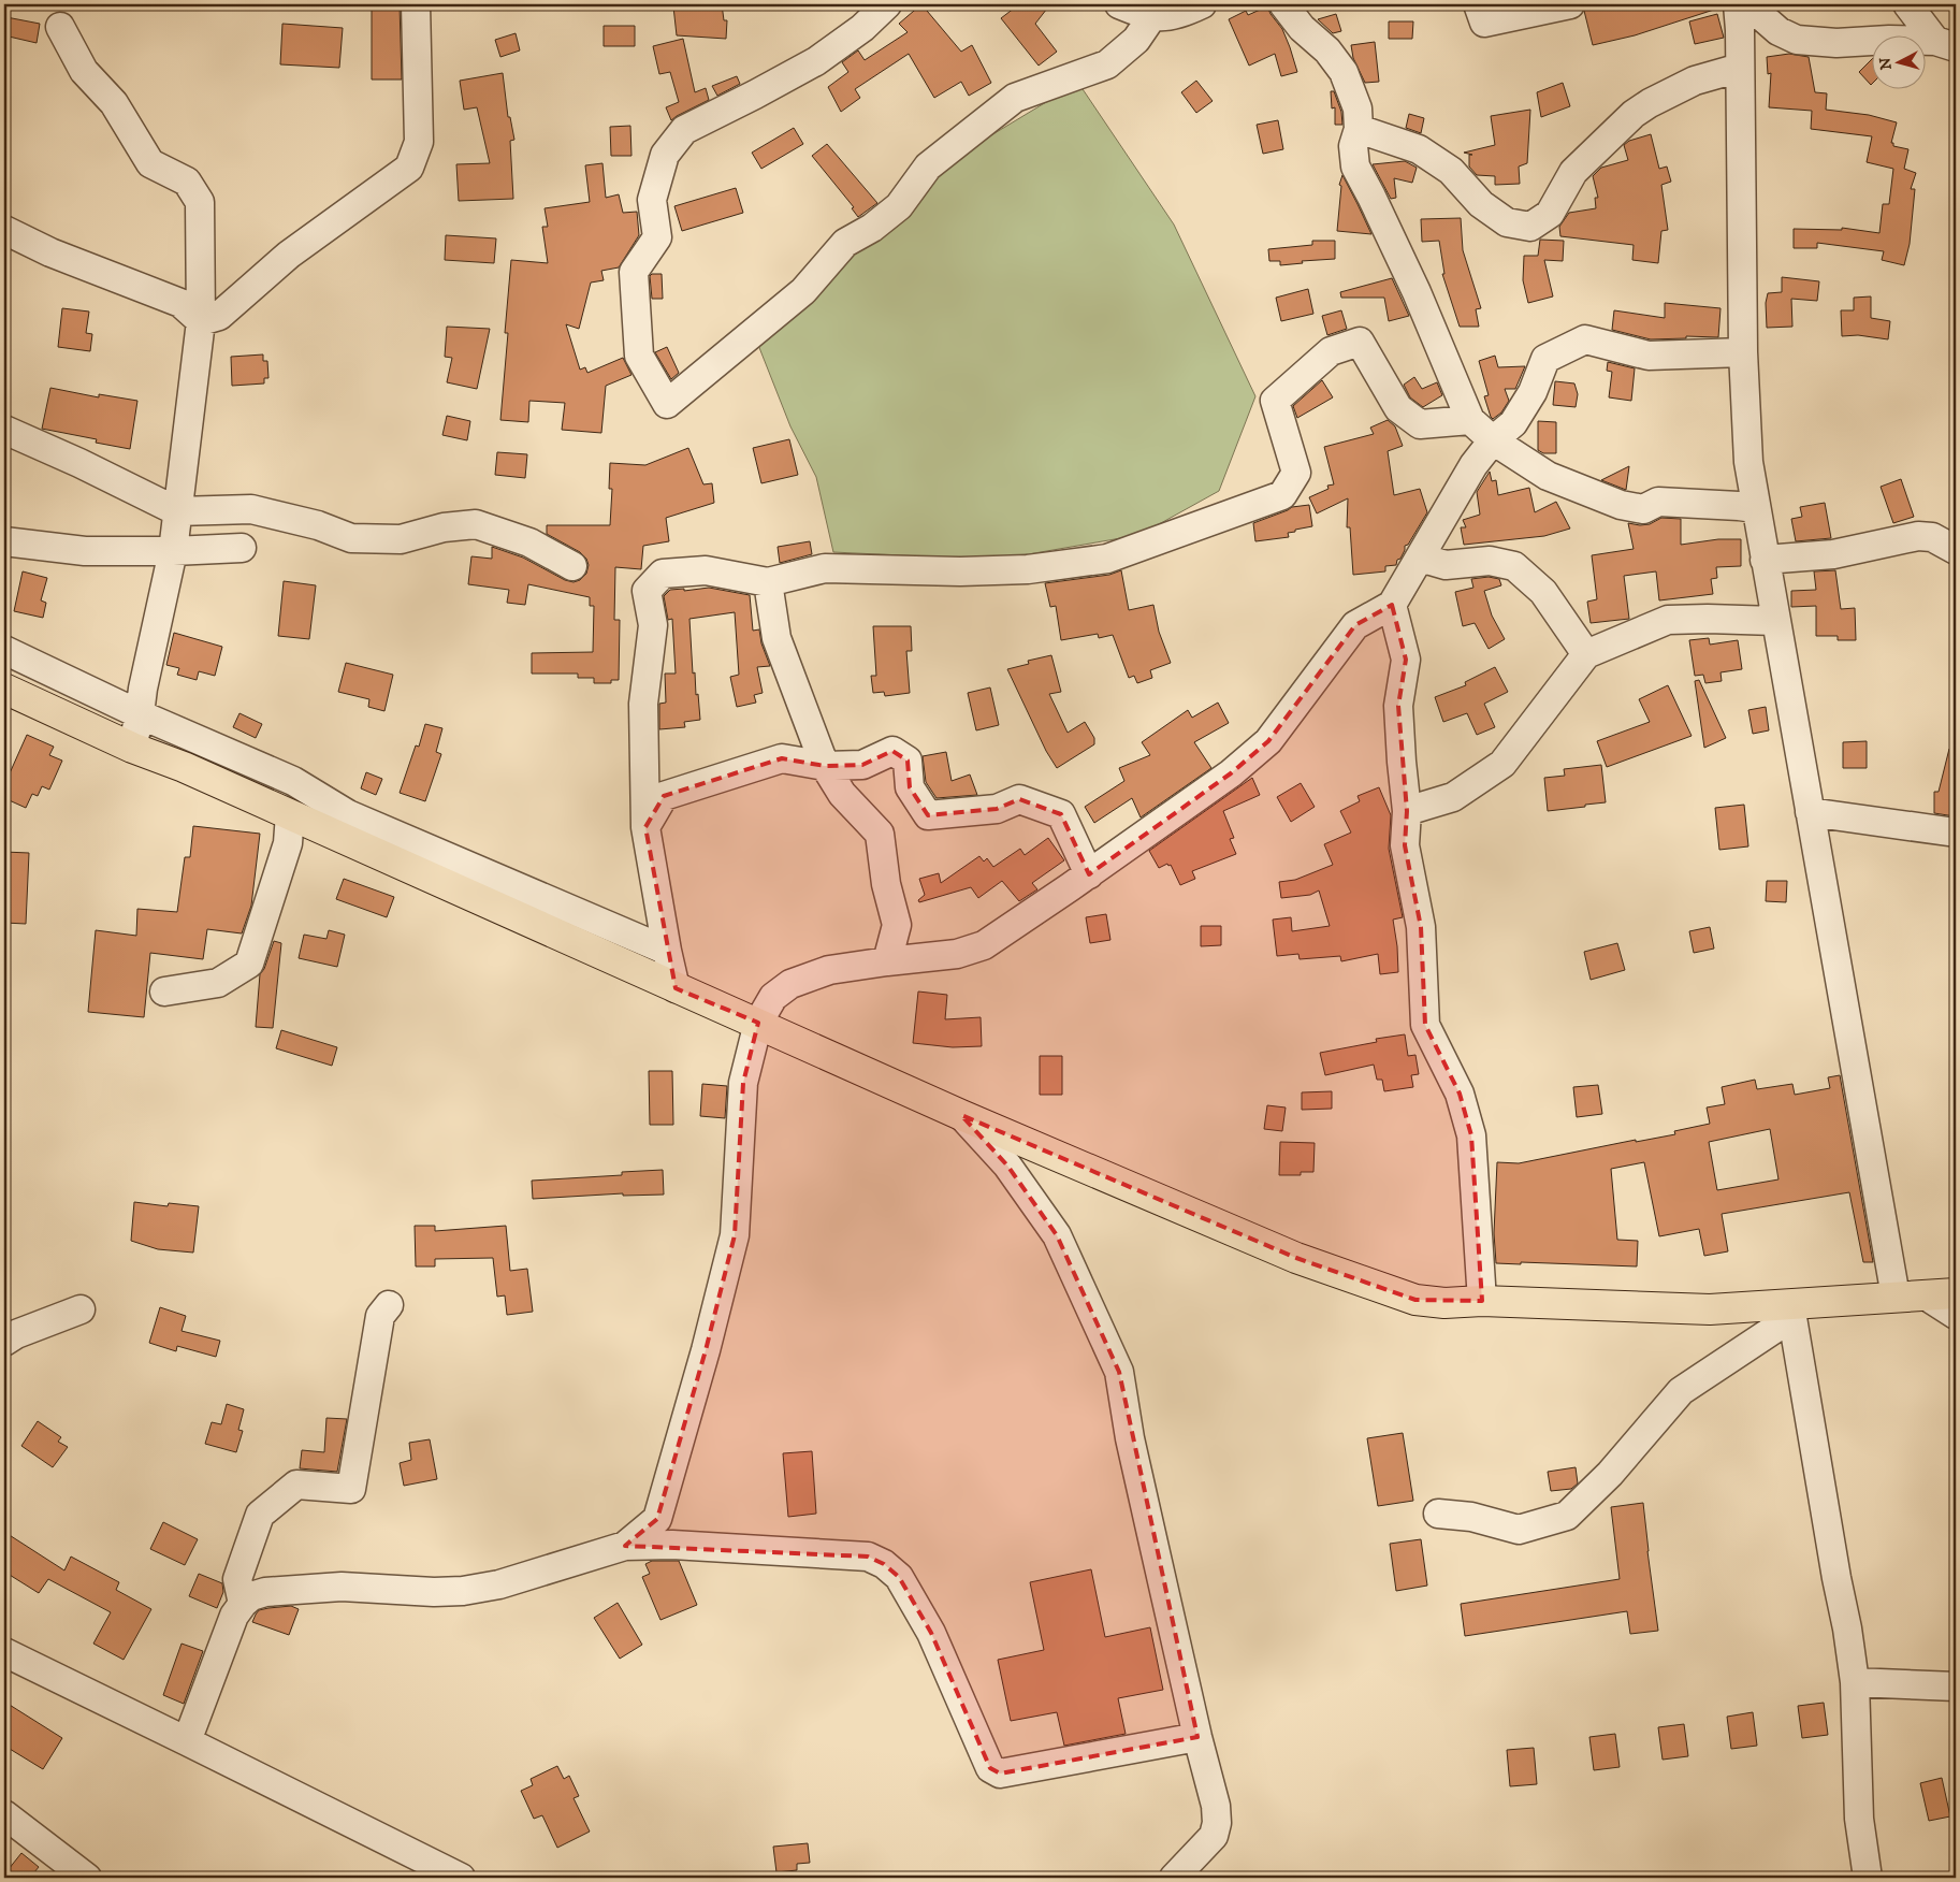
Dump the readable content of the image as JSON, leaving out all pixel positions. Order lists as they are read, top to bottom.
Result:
{
  "north": "left"
}
